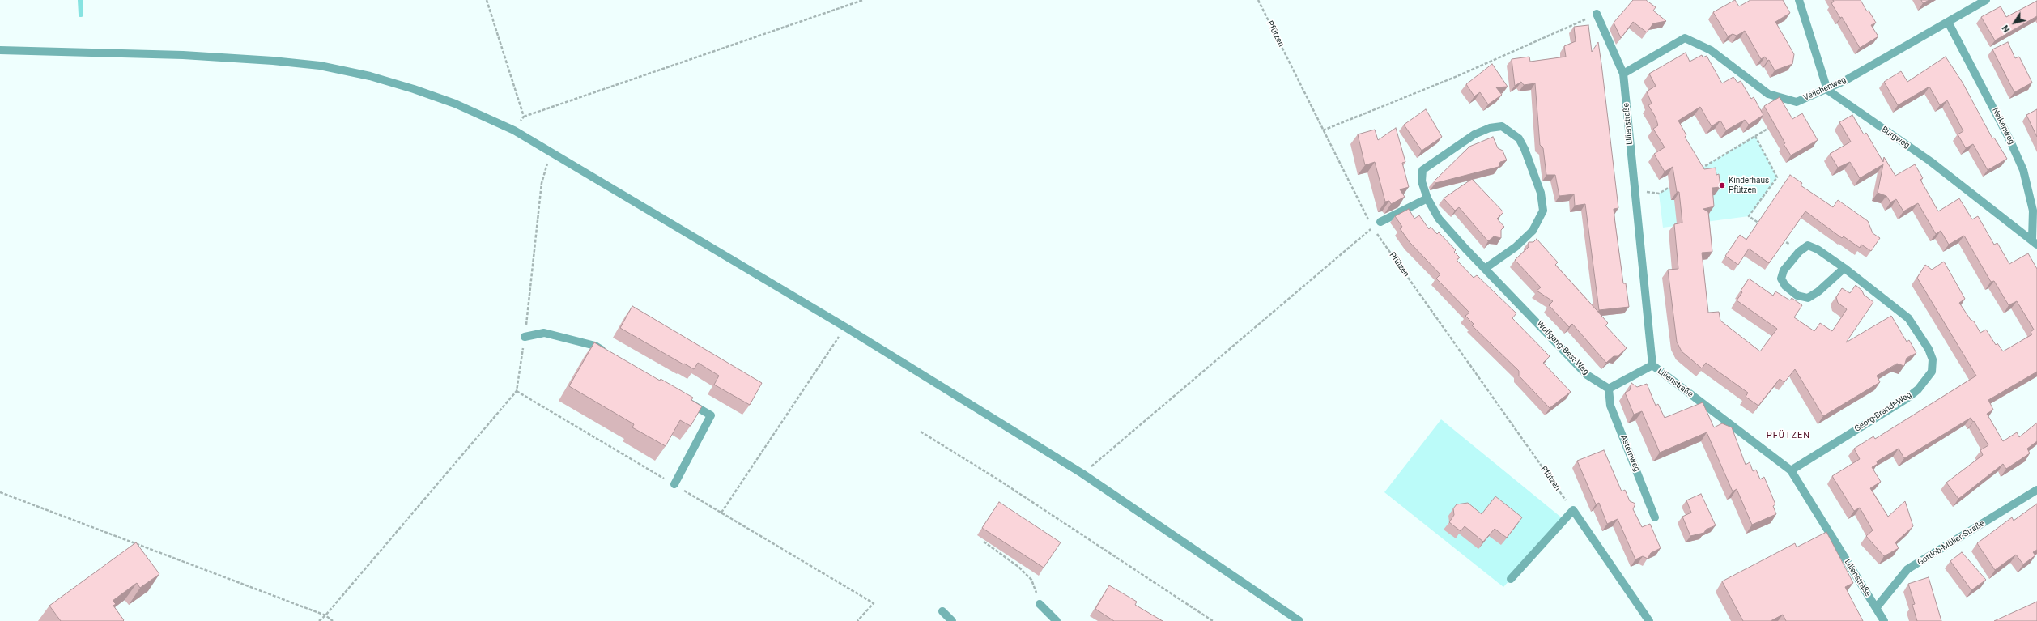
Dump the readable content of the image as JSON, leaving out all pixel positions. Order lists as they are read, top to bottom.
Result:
{
  "streets": {
    "street": [
      "Veilchenweg",
      "Lilienstraße",
      "Nelkenweg",
      "Burgweg",
      "Wolfgang-Best-Weg",
      "Georg-Brandt-Weg",
      "Asternweg",
      "Gottlob-Müller-Straße"
    ],
    "path": ["Pfützen"]
  },
  "crossings": [
    ["Veilchenweg", "Lilienstraße"],
    ["Veilchenweg", "Nelkenweg"],
    ["Veilchenweg", "Burgweg"],
    ["Lilienstraße", "Georg-Brandt-Weg"],
    ["Lilienstraße", "Gottlob-Müller-Straße"],
    ["Nelkenweg", "Burgweg"],
    ["Wolfgang-Best-Weg", "Asternweg"]
  ],
  "districts": ["PFÜTZEN"],
  "places": ["Kinderhaus Pfützen"],
  "north": "bottom left"
}
